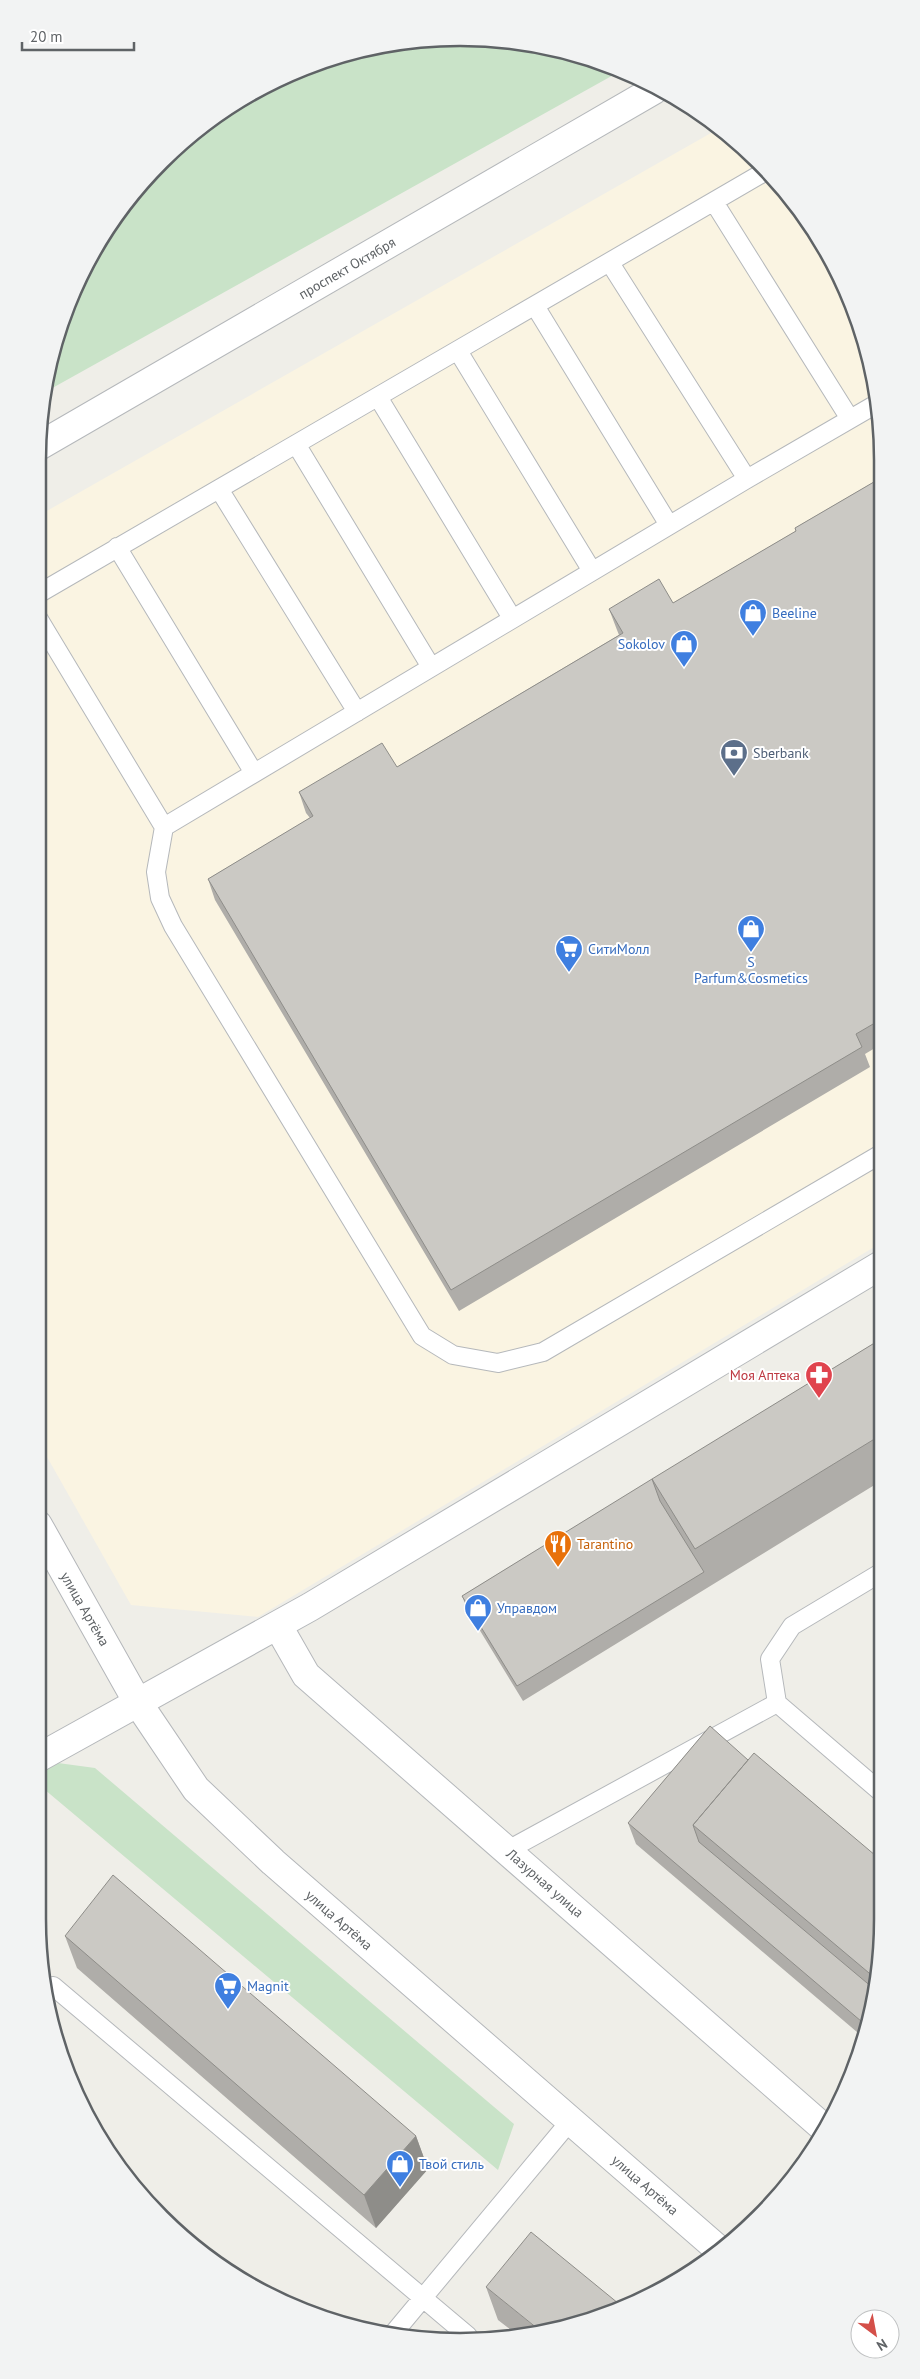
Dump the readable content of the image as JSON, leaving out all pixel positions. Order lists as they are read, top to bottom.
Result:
{
  "streets": {
    "street": ["проспект Октября", "улица Артёма", "Лазурная улица"]
  },
  "places": {
    "shop": [
      "Beeline",
      "Sokolov",
      "S Parfum&Cosmetics",
      "Управдом",
      "Твой стиль"
    ],
    "bank": ["Sberbank"],
    "supermarket": ["СитиМолл", "Magnit"],
    "pharmacy": ["Моя Аптека"],
    "restaurant": ["Tarantino"]
  },
  "scale_bar": "20 m",
  "north": "bottom right"
}
